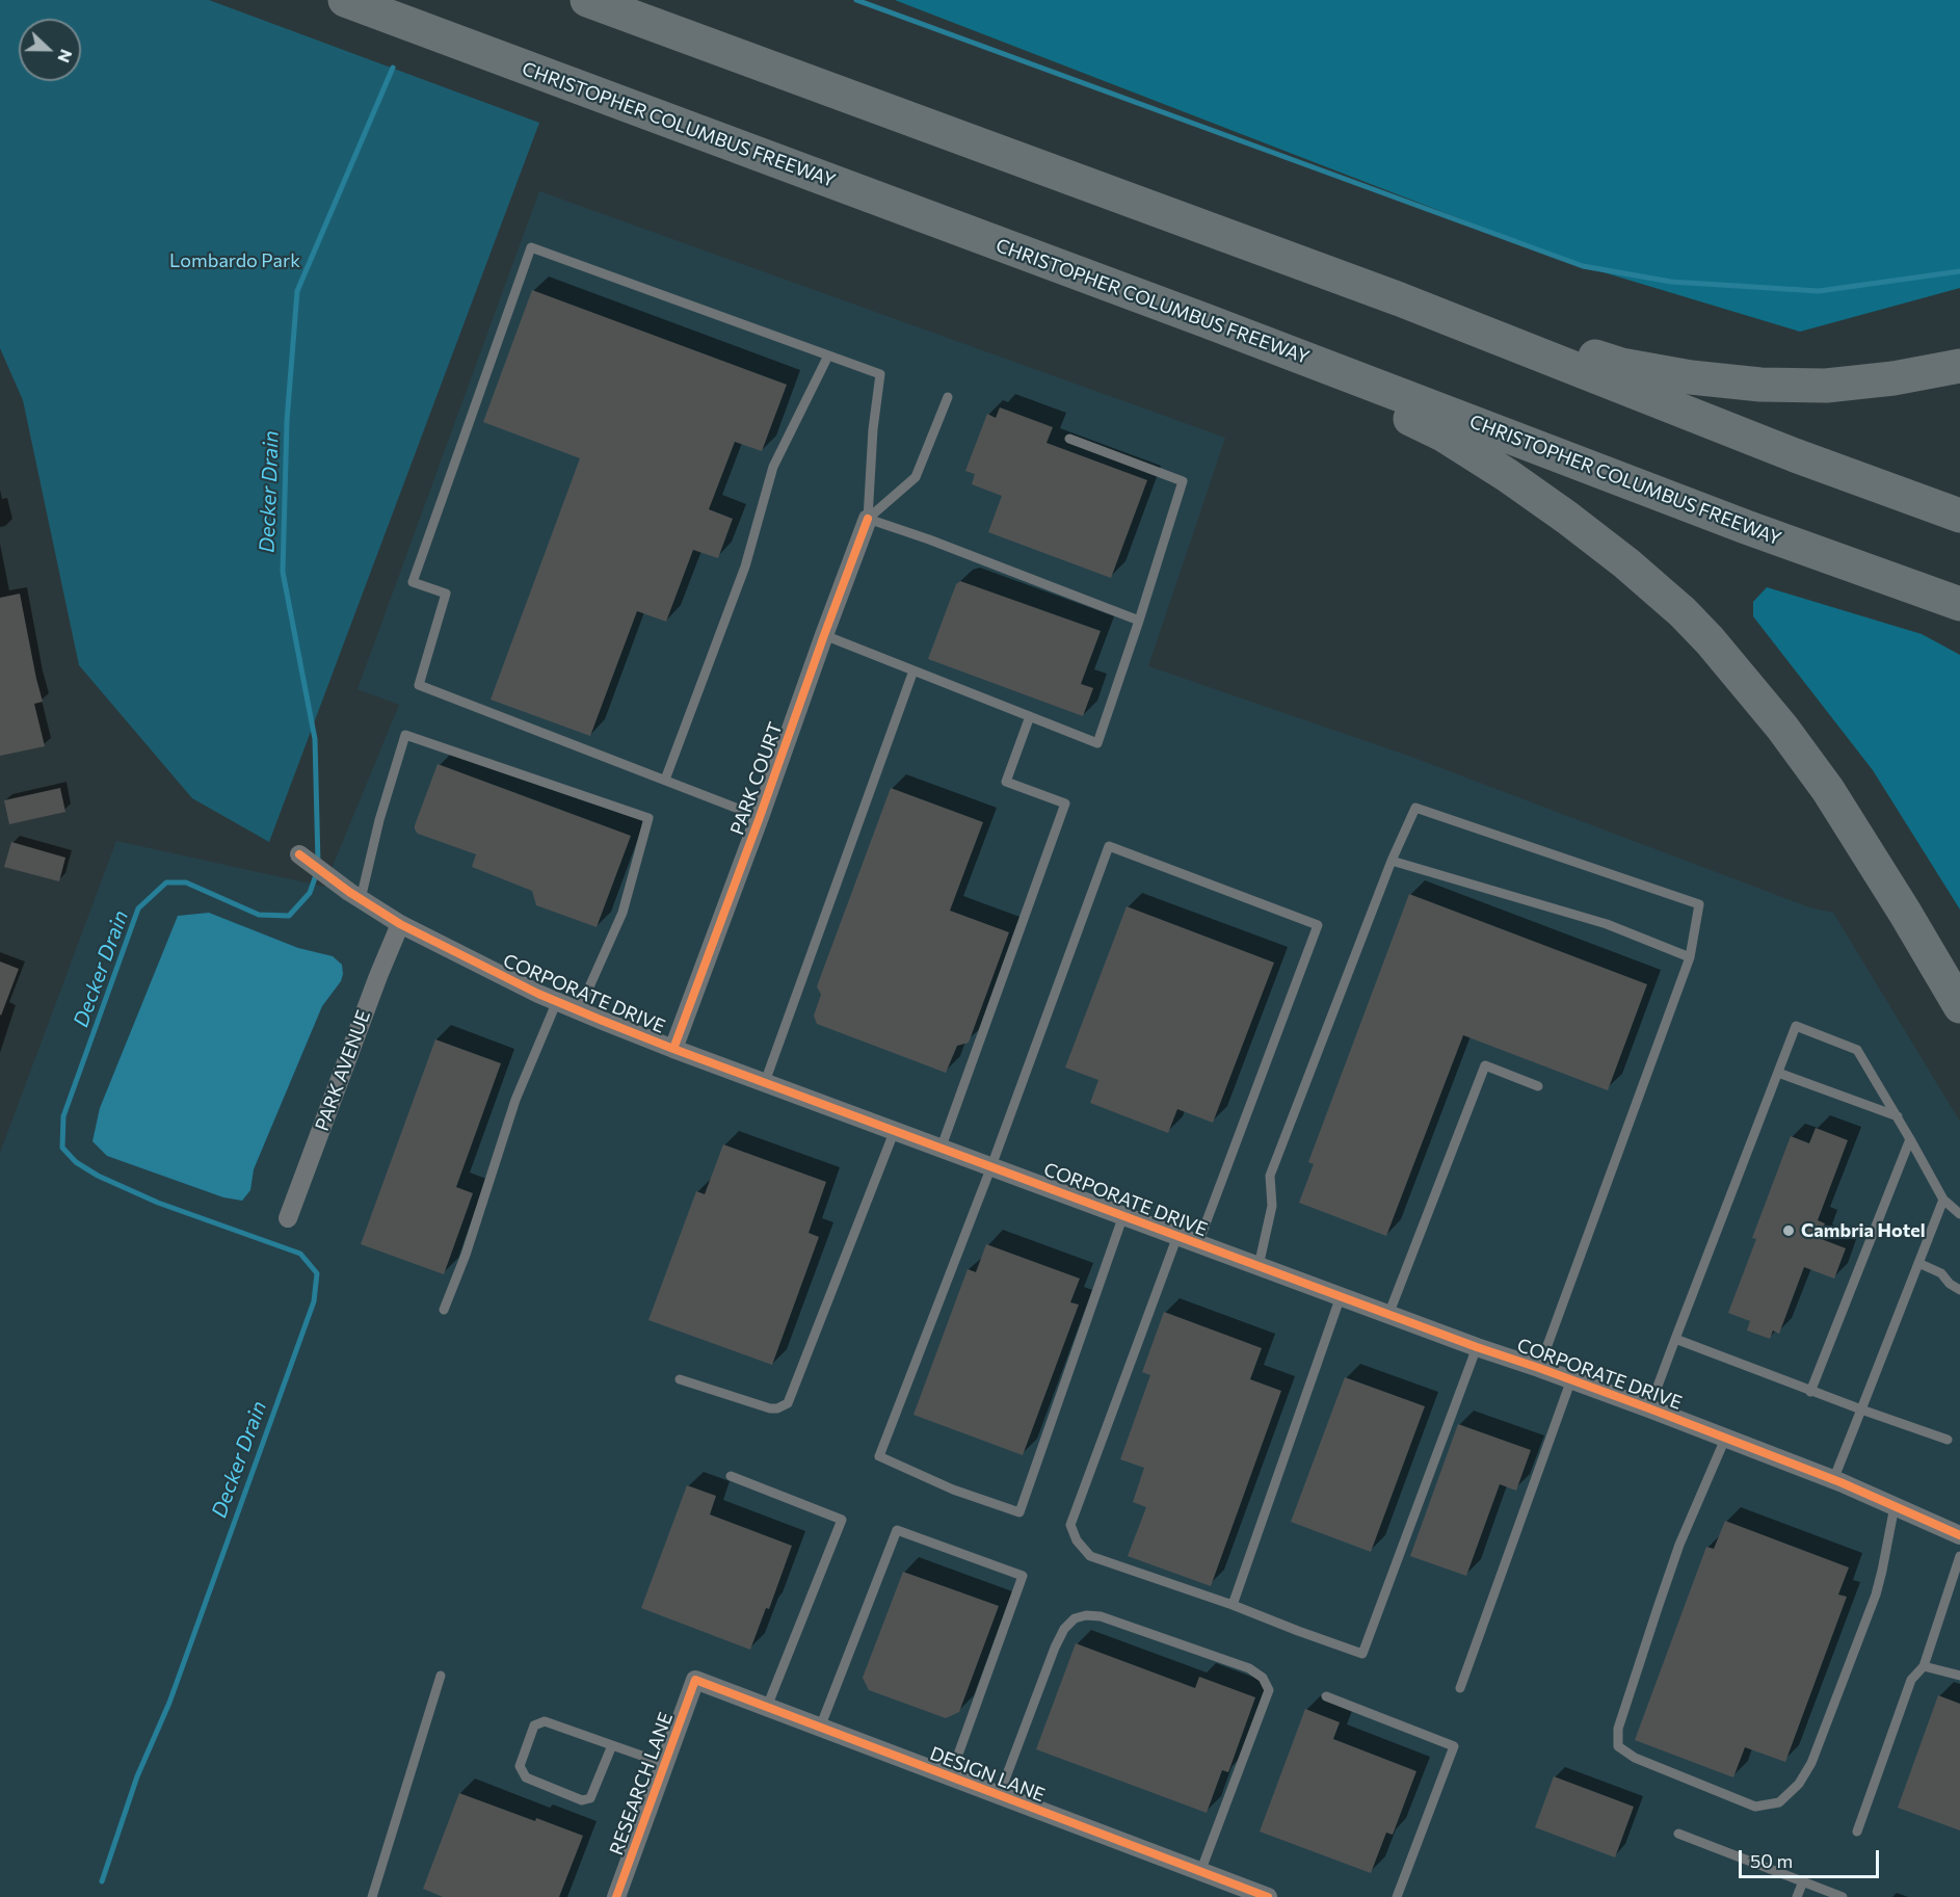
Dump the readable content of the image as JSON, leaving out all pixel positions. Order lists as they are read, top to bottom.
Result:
{
  "streets": {
    "highway": ["CHRISTOPHER COLUMBUS FREEWAY"],
    "street": [
      "PARK COURT",
      "CORPORATE DRIVE",
      "PARK AVENUE",
      "DESIGN LANE",
      "RESEARCH LANE"
    ]
  },
  "crossings": [
    ["PARK COURT", "CORPORATE DRIVE"],
    ["CORPORATE DRIVE", "PARK AVENUE"],
    ["DESIGN LANE", "RESEARCH LANE"]
  ],
  "water": ["Decker Drain"],
  "parks": ["Lombardo Park"],
  "places": ["Cambria Hotel"],
  "scale_bar": "50 m",
  "north": "right"
}
